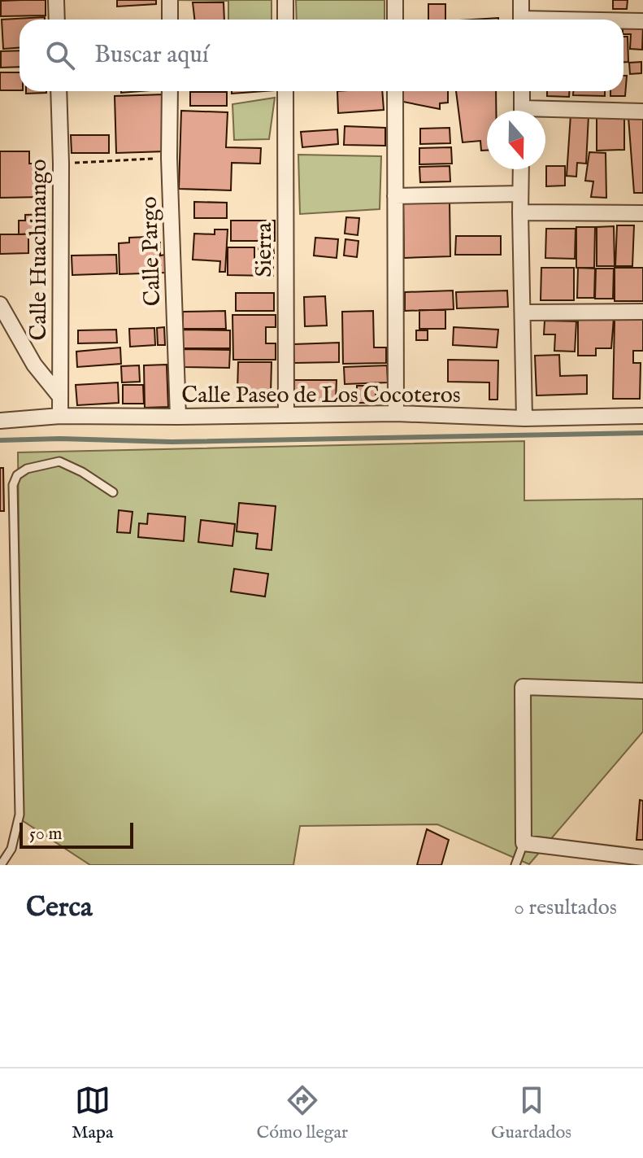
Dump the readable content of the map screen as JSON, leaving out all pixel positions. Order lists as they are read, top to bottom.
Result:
{
  "streets": {
    "street": [
      "Calle Huachinango",
      "Sierra",
      "Calle Pargo",
      "Calle Paseo de Los Cocoteros"
    ]
  },
  "crossings": [
    ["Calle Huachinango", "Calle Paseo de Los Cocoteros"],
    ["Sierra", "Calle Paseo de Los Cocoteros"],
    ["Calle Pargo", "Calle Paseo de Los Cocoteros"]
  ],
  "scale_bar": "50 m",
  "north": "bottom",
  "page": {
    "search": "Buscar aquí",
    "scale": "50 m",
    "heading": ["Cerca", "0 resultados"],
    "nav": ["Mapa", "Cómo llegar", "Guardados"]
  }
}
